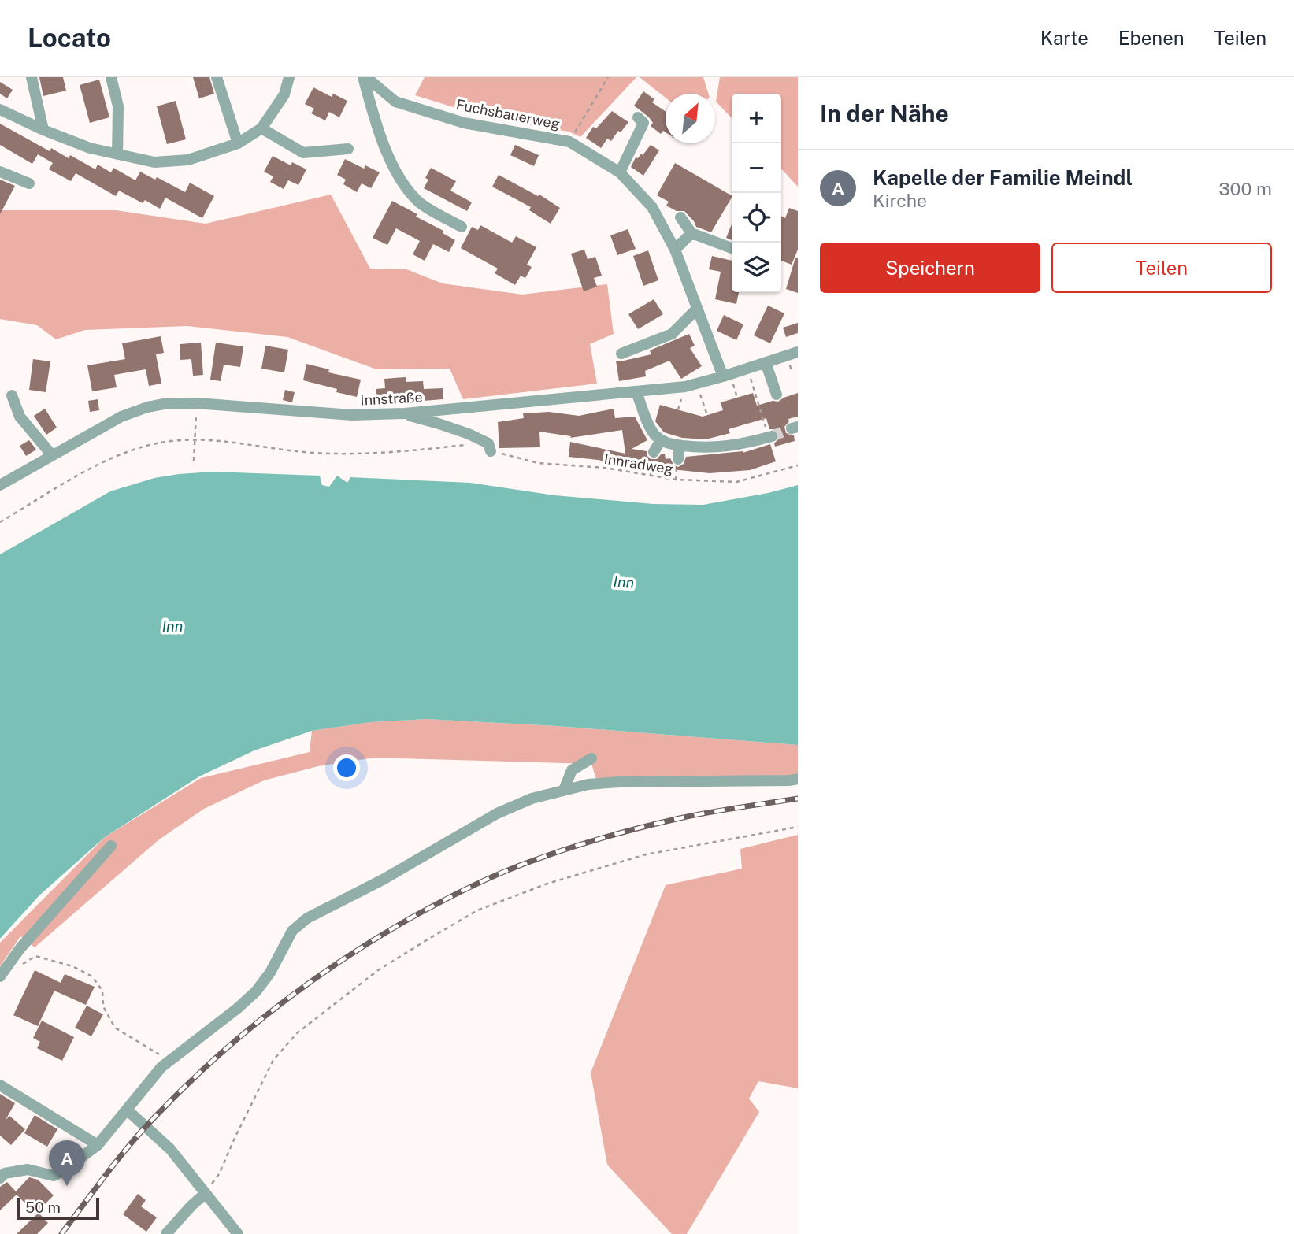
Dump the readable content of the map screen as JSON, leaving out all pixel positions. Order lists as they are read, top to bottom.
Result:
{
  "streets": {
    "street": ["Fuchsbauerweg", "Innstraße"],
    "path": ["Innradweg"]
  },
  "crossings": [
    ["Fuchsbauerweg", "Innstraße"]
  ],
  "water": ["Inn"],
  "scale_bar": "50 m",
  "north": "top right",
  "page": {
    "header": "Locato",
    "nav": ["Karte", "Ebenen", "Teilen"],
    "heading": "In der Nähe",
    "map_buttons": ["+", "−"],
    "list": [
      {
        "mark": "A",
        "name": "Kapelle der Familie Meindl",
        "note": "Kirche",
        "value": "300 m"
      }
    ],
    "buttons": ["Speichern", "Teilen"],
    "pins": "A",
    "scale": "50 m"
  }
}
